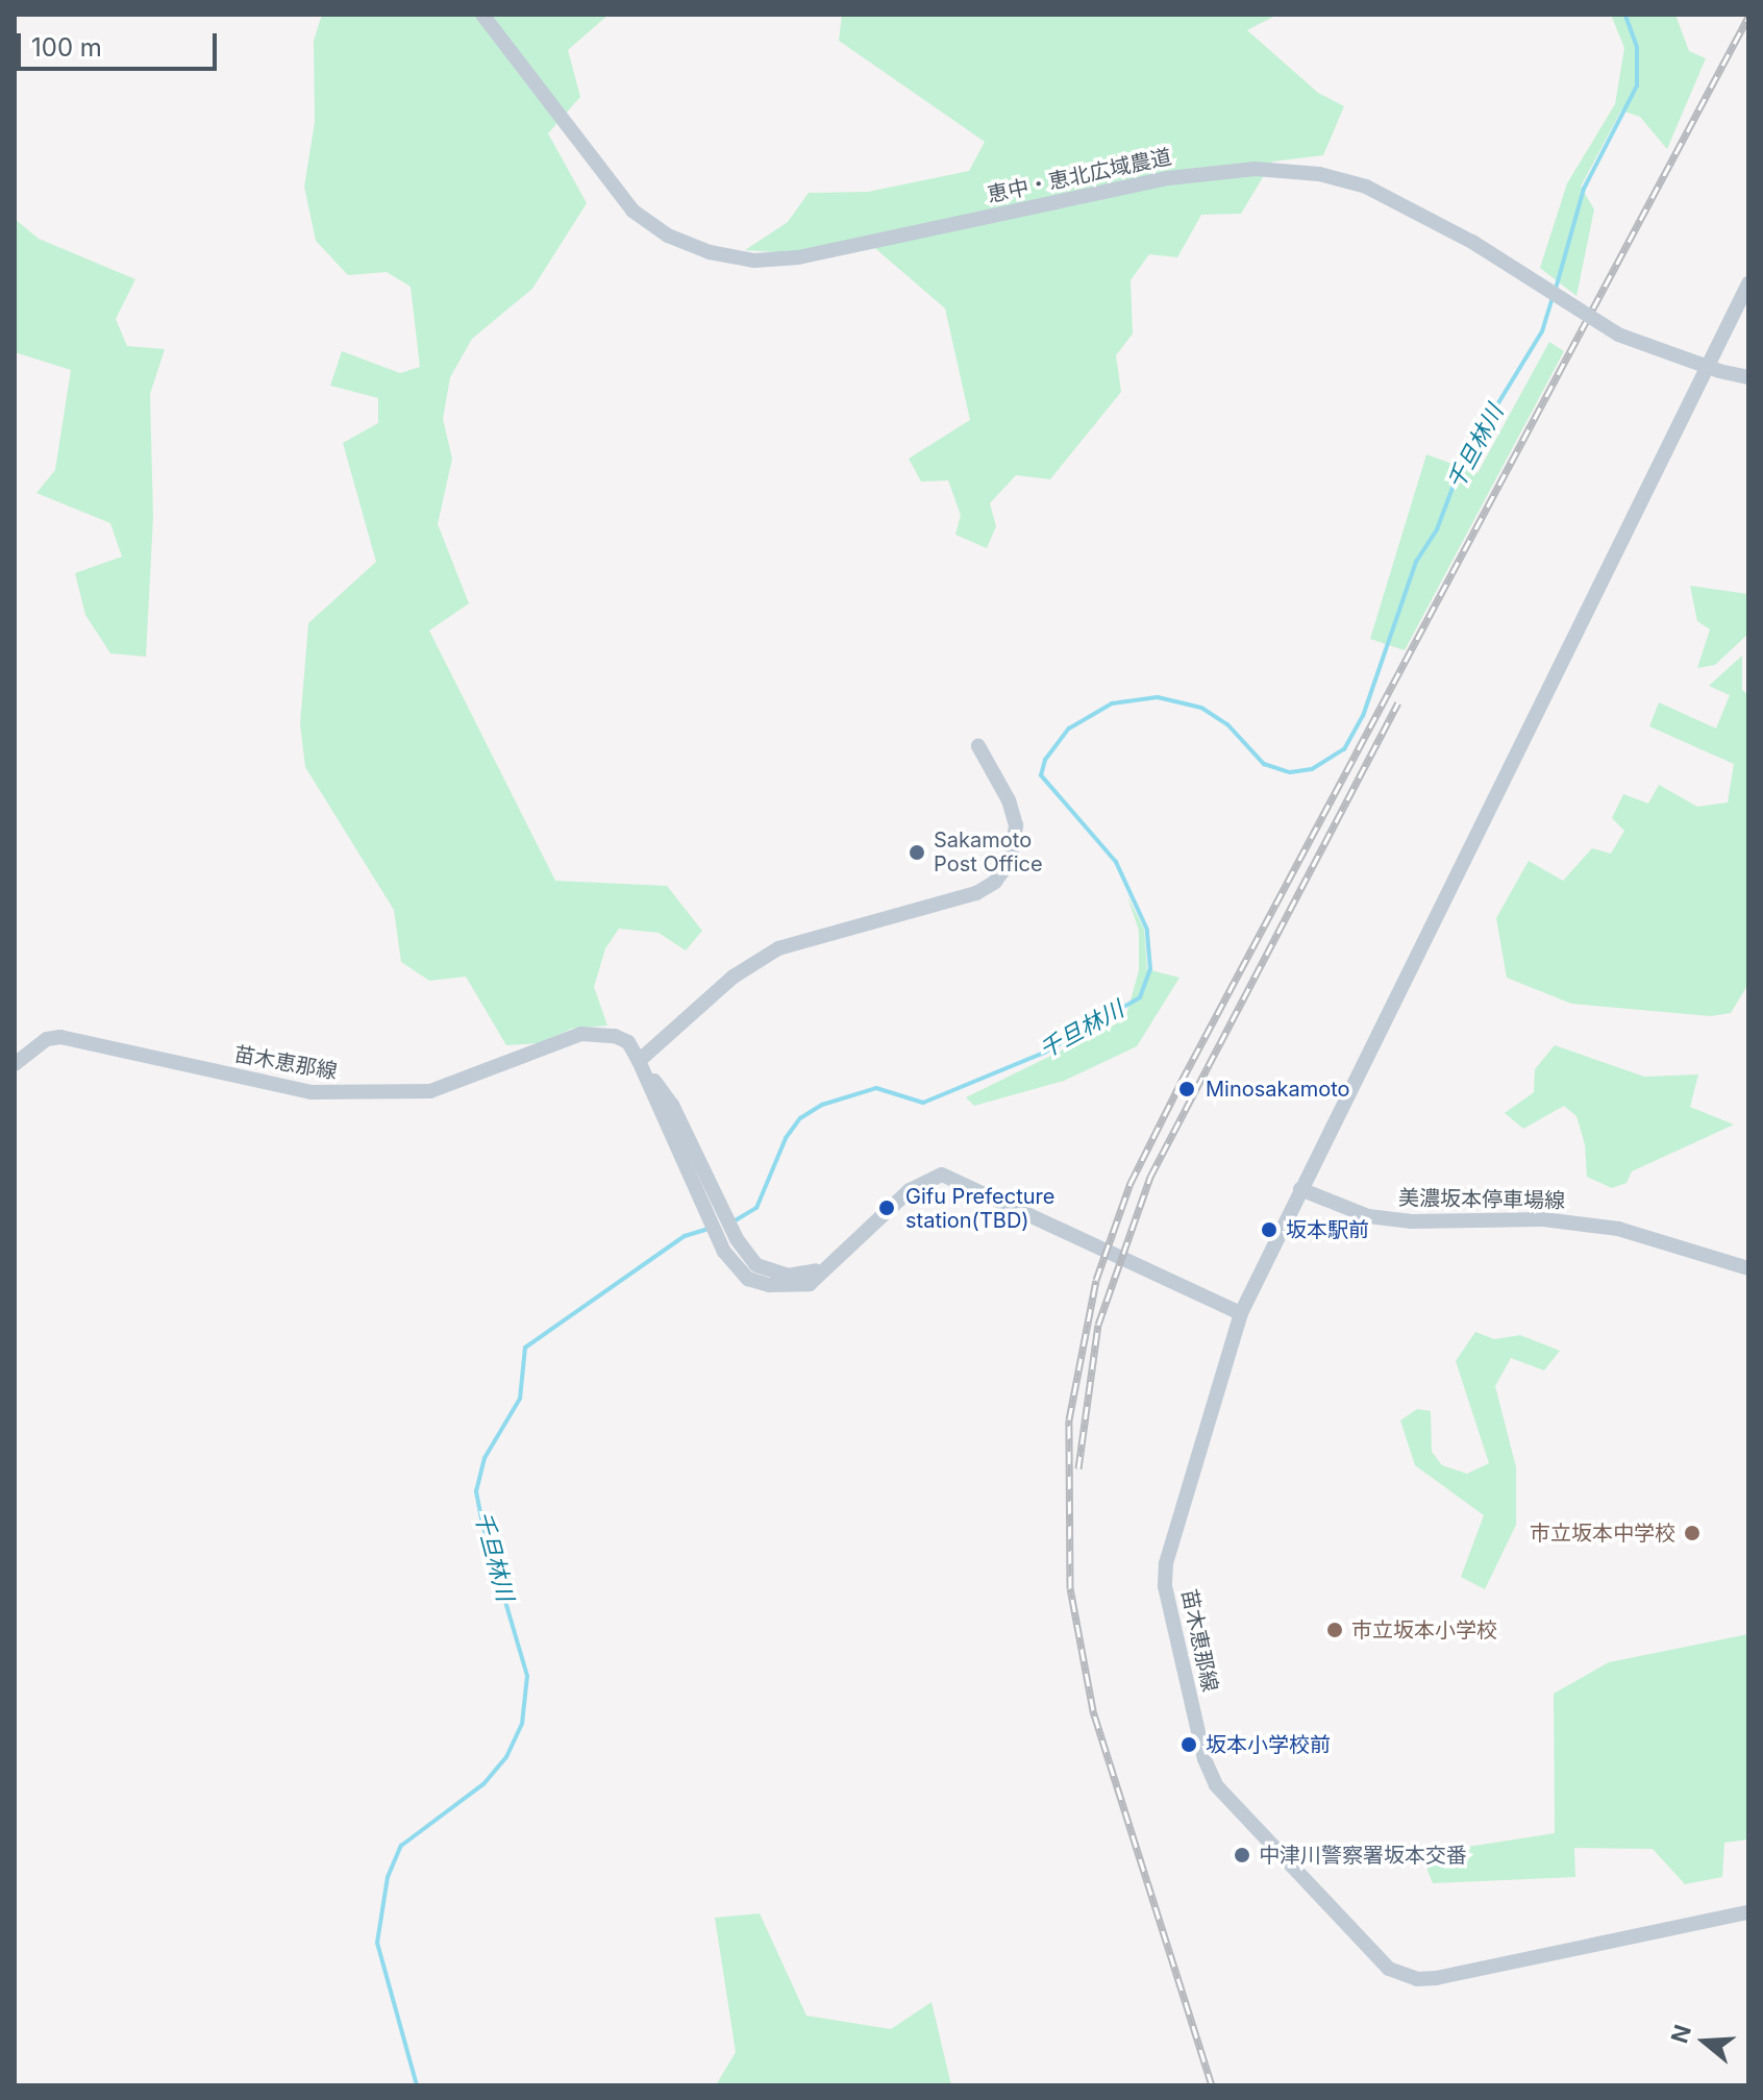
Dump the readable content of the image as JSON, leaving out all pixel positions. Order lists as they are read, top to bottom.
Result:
{
  "streets": {
    "main road": ["恵中・恵北広域農道", "苗木恵那線", "美濃坂本停車場線"]
  },
  "water": ["千旦林川"],
  "places": [
    "Sakamoto Post Office",
    "Minosakamoto",
    "Gifu Prefecture station(TBD)",
    "坂本駅前",
    "市立坂本中学校",
    "市立坂本小学校",
    "坂本小学校前",
    "中津川警察署坂本交番"
  ],
  "scale_bar": "100 m",
  "north": "left"
}
